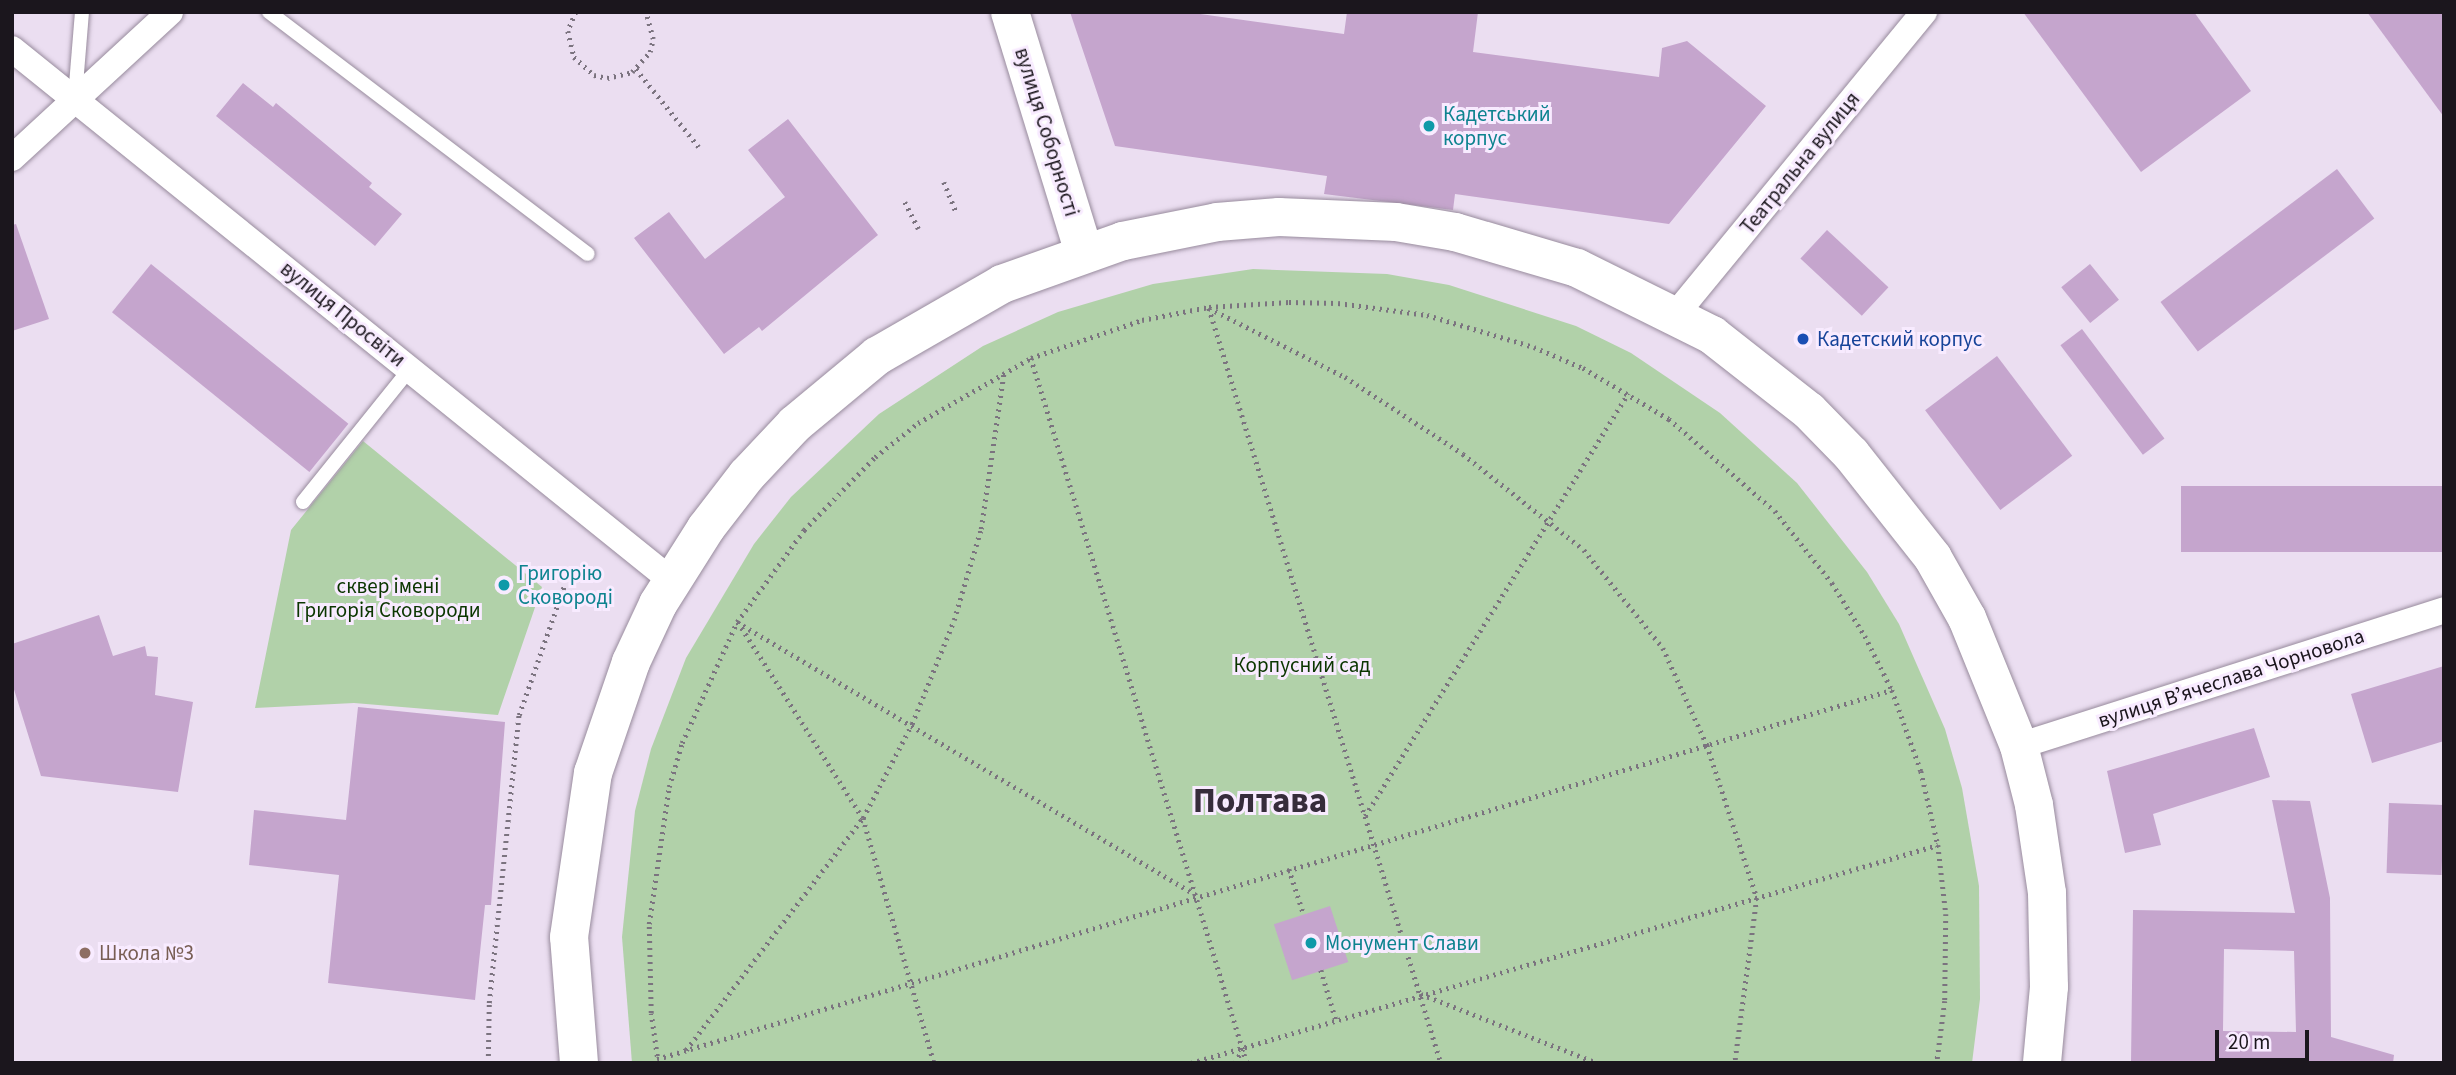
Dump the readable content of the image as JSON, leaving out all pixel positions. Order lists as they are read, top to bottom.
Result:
{
  "streets": {
    "main road": ["вулиця Соборності"],
    "street": ["Театральна вулиця", "вулиця Просвіти", "вулиця Вʼячеслава Чорновола"]
  },
  "districts": ["Полтава"],
  "parks": ["сквер імені Григорія Сковороди", "Корпусний сад"],
  "places": [
    "Кадетський корпус",
    "Кадетский корпус",
    "Григорію Сковороді",
    "Монумент Слави",
    "Школа №3"
  ],
  "scale_bar": "20 m"
}
